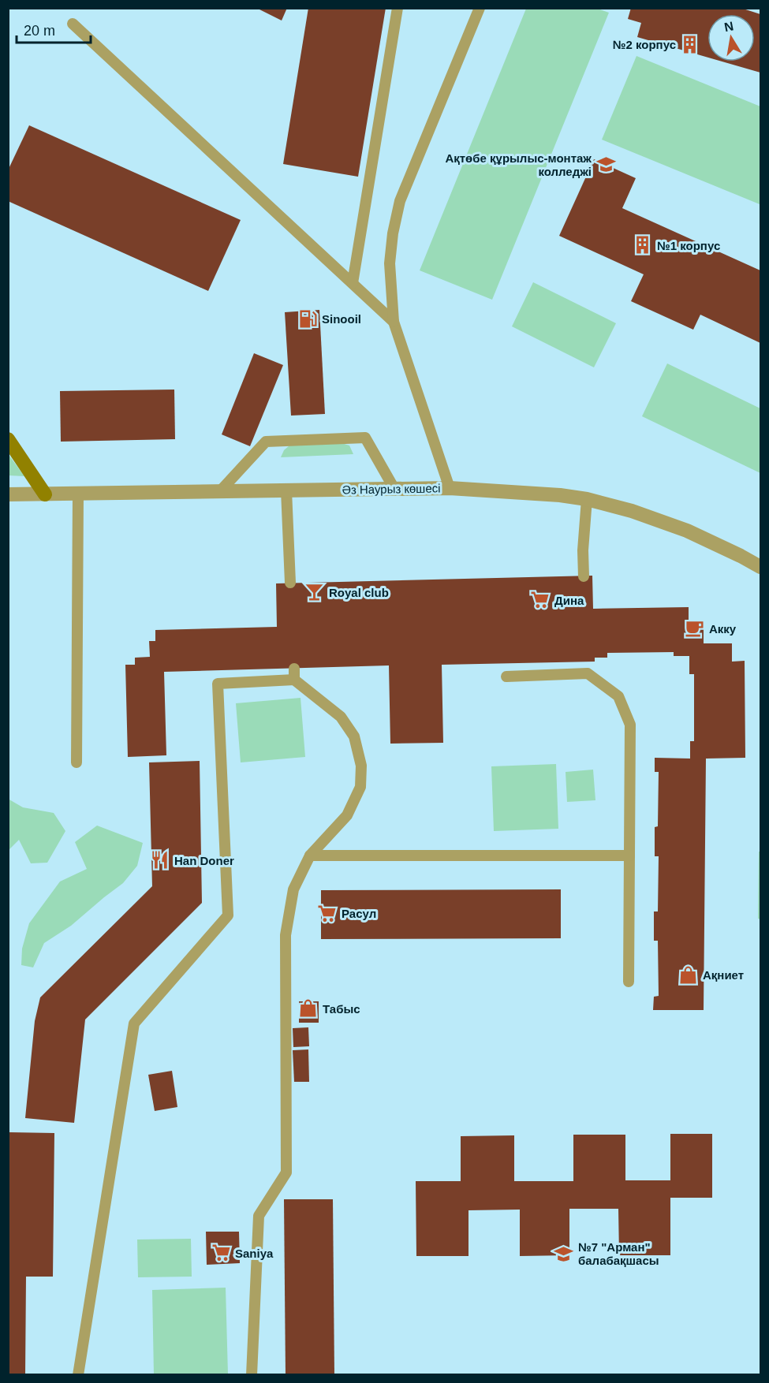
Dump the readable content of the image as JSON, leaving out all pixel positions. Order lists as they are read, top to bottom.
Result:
{
  "streets": {
    "street": ["Әз Наурыз көшесі"]
  },
  "places": {
    "building": ["№2 корпус", "№1 корпус"],
    "school or university": ["Ақтөбе құрылыс-монтаж колледжі", "№7 \"Арман\" балабақшасы"],
    "fuel station": ["Sinooil"],
    "bar": ["Royal club"],
    "supermarket": ["Дина", "Расул", "Saniya"],
    "cafe": ["Акку"],
    "restaurant": ["Han Doner"],
    "shop": ["Ақниет", "Табыс"]
  },
  "scale_bar": "20 m",
  "north": "top"
}
